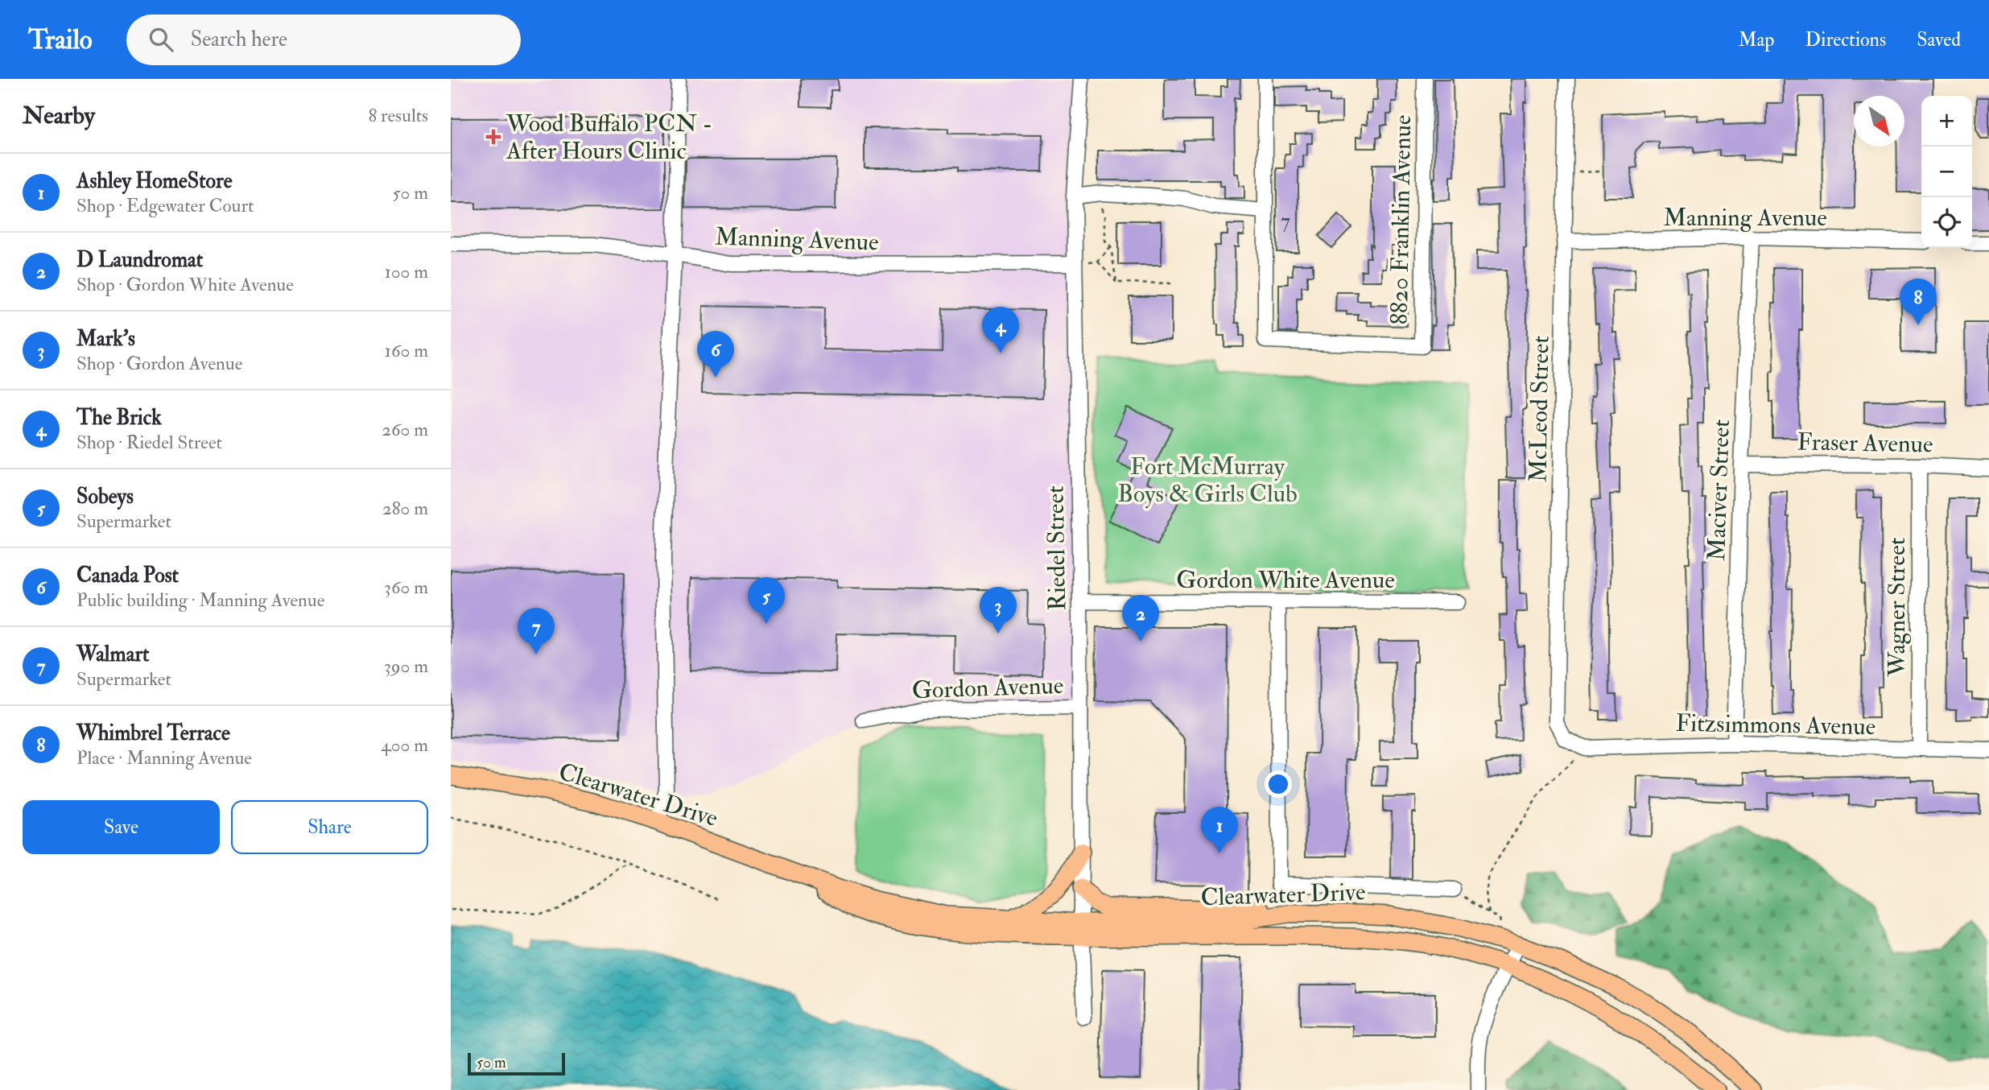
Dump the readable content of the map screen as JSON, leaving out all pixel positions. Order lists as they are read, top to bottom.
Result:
{
  "streets": {
    "main road": ["Clearwater Drive"],
    "street": [
      "Manning Avenue",
      "8820 Franklin Avenue",
      "McLeod Street",
      "Fraser Avenue",
      "Maciver Street",
      "Riedel Street",
      "Gordon White Avenue",
      "Wagner Street",
      "Gordon Avenue",
      "Fitzsimmons Avenue"
    ]
  },
  "crossings": [
    ["Manning Avenue", "McLeod Street"],
    ["Manning Avenue", "Maciver Street"],
    ["Manning Avenue", "Riedel Street"],
    ["McLeod Street", "Fitzsimmons Avenue"],
    ["Fraser Avenue", "Maciver Street"],
    ["Fraser Avenue", "Wagner Street"],
    ["Maciver Street", "Fitzsimmons Avenue"],
    ["Riedel Street", "Gordon White Avenue"],
    ["Riedel Street", "Gordon Avenue"],
    ["Riedel Street", "Clearwater Drive"],
    ["Wagner Street", "Fitzsimmons Avenue"]
  ],
  "parks": ["Fort McMurray Boys & Girls Club"],
  "places": {
    "health": ["Wood Buffalo PCN - After Hours Clinic"]
  },
  "house_numbers": ["7"],
  "scale_bar": "50 m",
  "north": "bottom right",
  "page": {
    "header": "Trailo",
    "search": "Search here",
    "nav": ["Map", "Directions", "Saved"],
    "heading": ["Nearby", "8 results"],
    "map_buttons": ["+", "−"],
    "list": [
      {
        "mark": "1",
        "name": "Ashley HomeStore",
        "note": "Shop · Edgewater Court",
        "value": "50 m"
      },
      {
        "mark": "2",
        "name": "D Laundromat",
        "note": "Shop · Gordon White Avenue",
        "value": "100 m"
      },
      {
        "mark": "3",
        "name": "Mark's",
        "note": "Shop · Gordon Avenue",
        "value": "160 m"
      },
      {
        "mark": "4",
        "name": "The Brick",
        "note": "Shop · Riedel Street",
        "value": "260 m"
      },
      {
        "mark": "5",
        "name": "Sobeys",
        "note": "Supermarket",
        "value": "280 m"
      },
      {
        "mark": "6",
        "name": "Canada Post",
        "note": "Public building · Manning Avenue",
        "value": "360 m"
      },
      {
        "mark": "7",
        "name": "Walmart",
        "note": "Supermarket",
        "value": "390 m"
      },
      {
        "mark": "8",
        "name": "Whimbrel Terrace",
        "note": "Place · Manning Avenue",
        "value": "400 m"
      }
    ],
    "pins": [
      "8",
      "4",
      "6",
      "5",
      "3",
      "2",
      "7",
      "1"
    ],
    "buttons": ["Save", "Share"],
    "scale": "50 m"
  }
}
